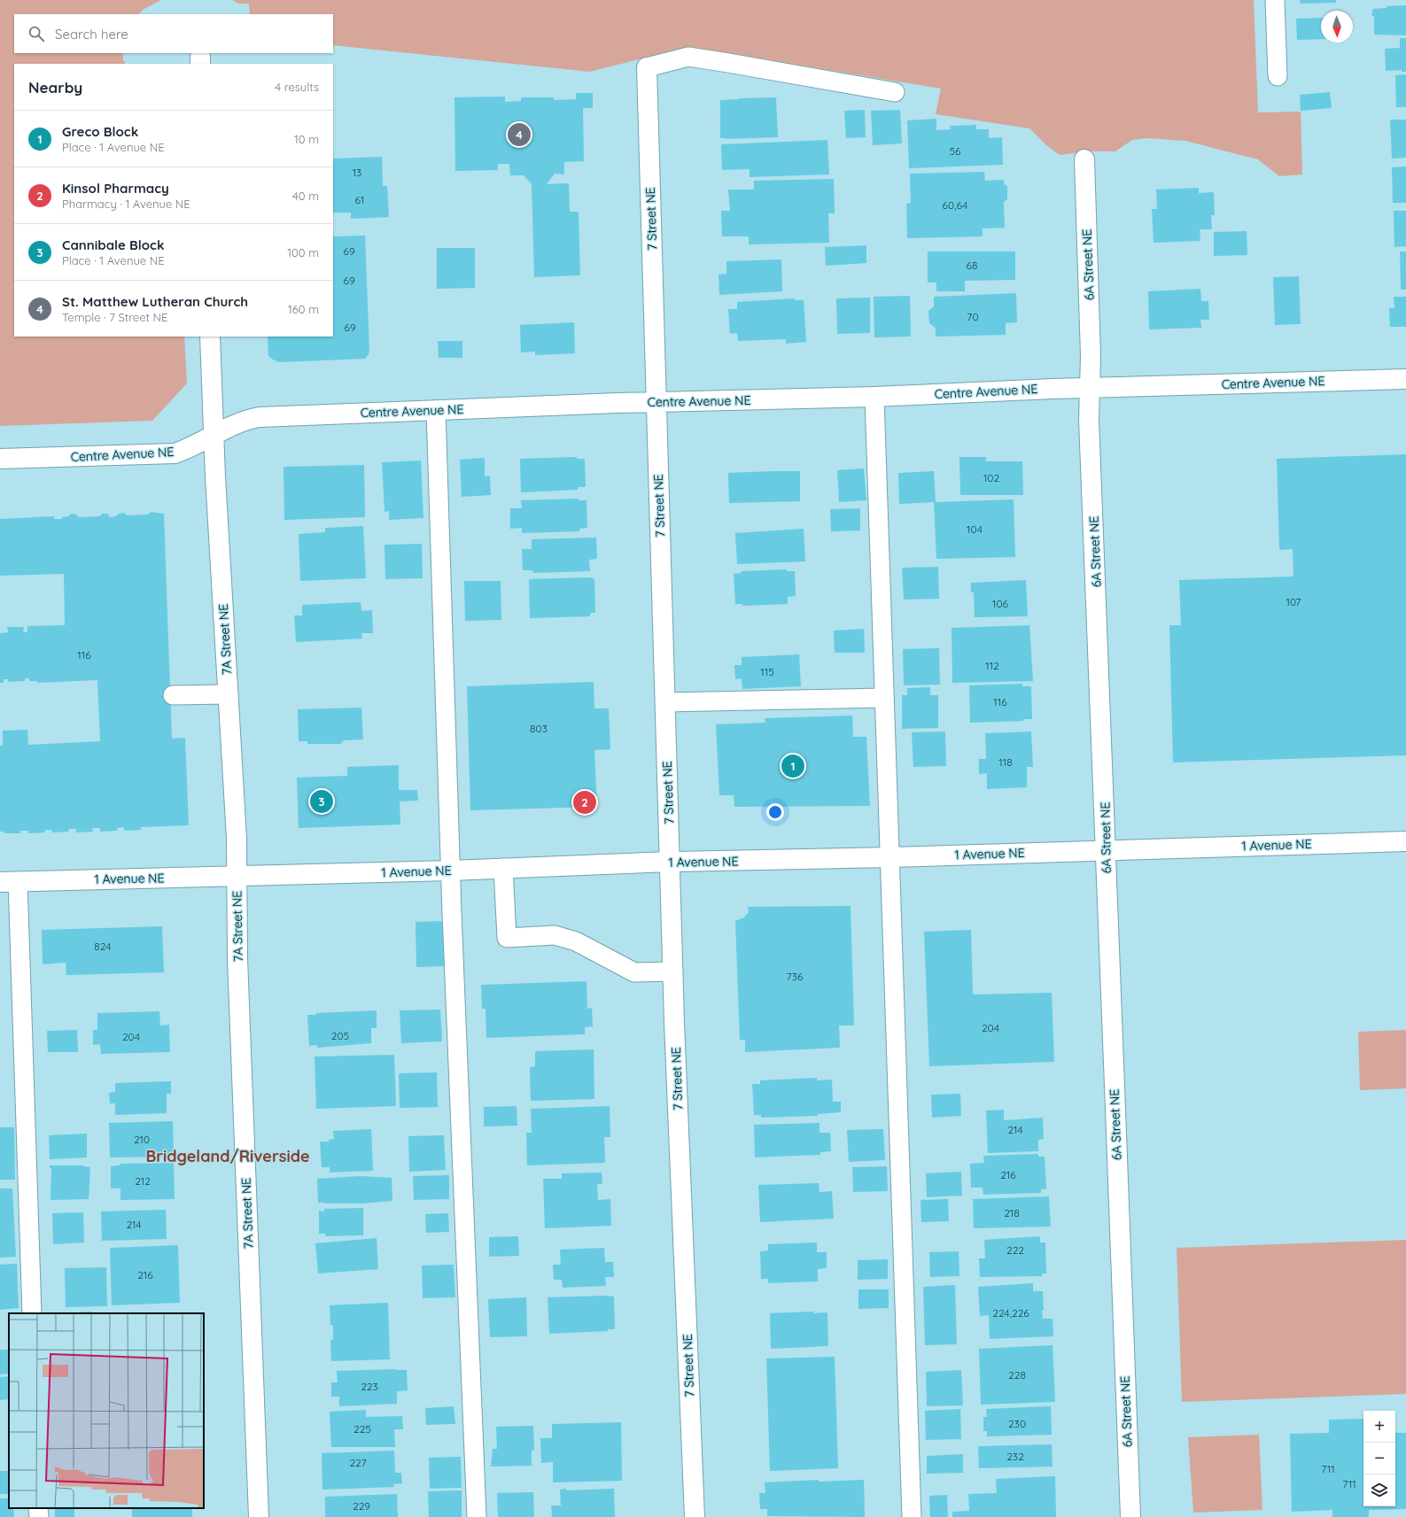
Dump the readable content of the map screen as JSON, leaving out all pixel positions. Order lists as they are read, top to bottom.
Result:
{
  "streets": {
    "street": [
      "7 Street NE",
      "6A Street NE",
      "Centre Avenue NE",
      "7A Street NE",
      "1 Avenue NE"
    ]
  },
  "crossings": [
    ["7 Street NE", "Centre Avenue NE"],
    ["7 Street NE", "1 Avenue NE"],
    ["6A Street NE", "Centre Avenue NE"],
    ["6A Street NE", "1 Avenue NE"],
    ["Centre Avenue NE", "7A Street NE"],
    ["7A Street NE", "1 Avenue NE"]
  ],
  "districts": ["Bridgeland/Riverside"],
  "house_numbers": [
    "56",
    "13",
    "61",
    "60,64",
    "69",
    "68",
    "69",
    "70",
    "69",
    "102",
    "104",
    "107",
    "106",
    "116",
    "112",
    "115",
    "116",
    "803",
    "118",
    "824",
    "736",
    "204",
    "205",
    "204",
    "214",
    "210",
    "216",
    "212",
    "218",
    "214",
    "222",
    "216",
    "224,226",
    "228",
    "223",
    "230",
    "225",
    "232",
    "227",
    "711",
    "711",
    "229"
  ],
  "north": "bottom",
  "page": {
    "search": "Search here",
    "heading": ["Nearby", "4 results"],
    "list": [
      {
        "mark": "1",
        "name": "Greco Block",
        "note": "Place · 1 Avenue NE",
        "value": "10 m"
      },
      {
        "mark": "2",
        "name": "Kinsol Pharmacy",
        "note": "Pharmacy · 1 Avenue NE",
        "value": "40 m"
      },
      {
        "mark": "3",
        "name": "Cannibale Block",
        "note": "Place · 1 Avenue NE",
        "value": "100 m"
      },
      {
        "mark": "4",
        "name": "St. Matthew Lutheran Church",
        "note": "Temple · 7 Street NE",
        "value": "160 m"
      }
    ],
    "pins": [
      "4",
      "1",
      "3",
      "2"
    ],
    "map_buttons": ["+", "−"]
  }
}
